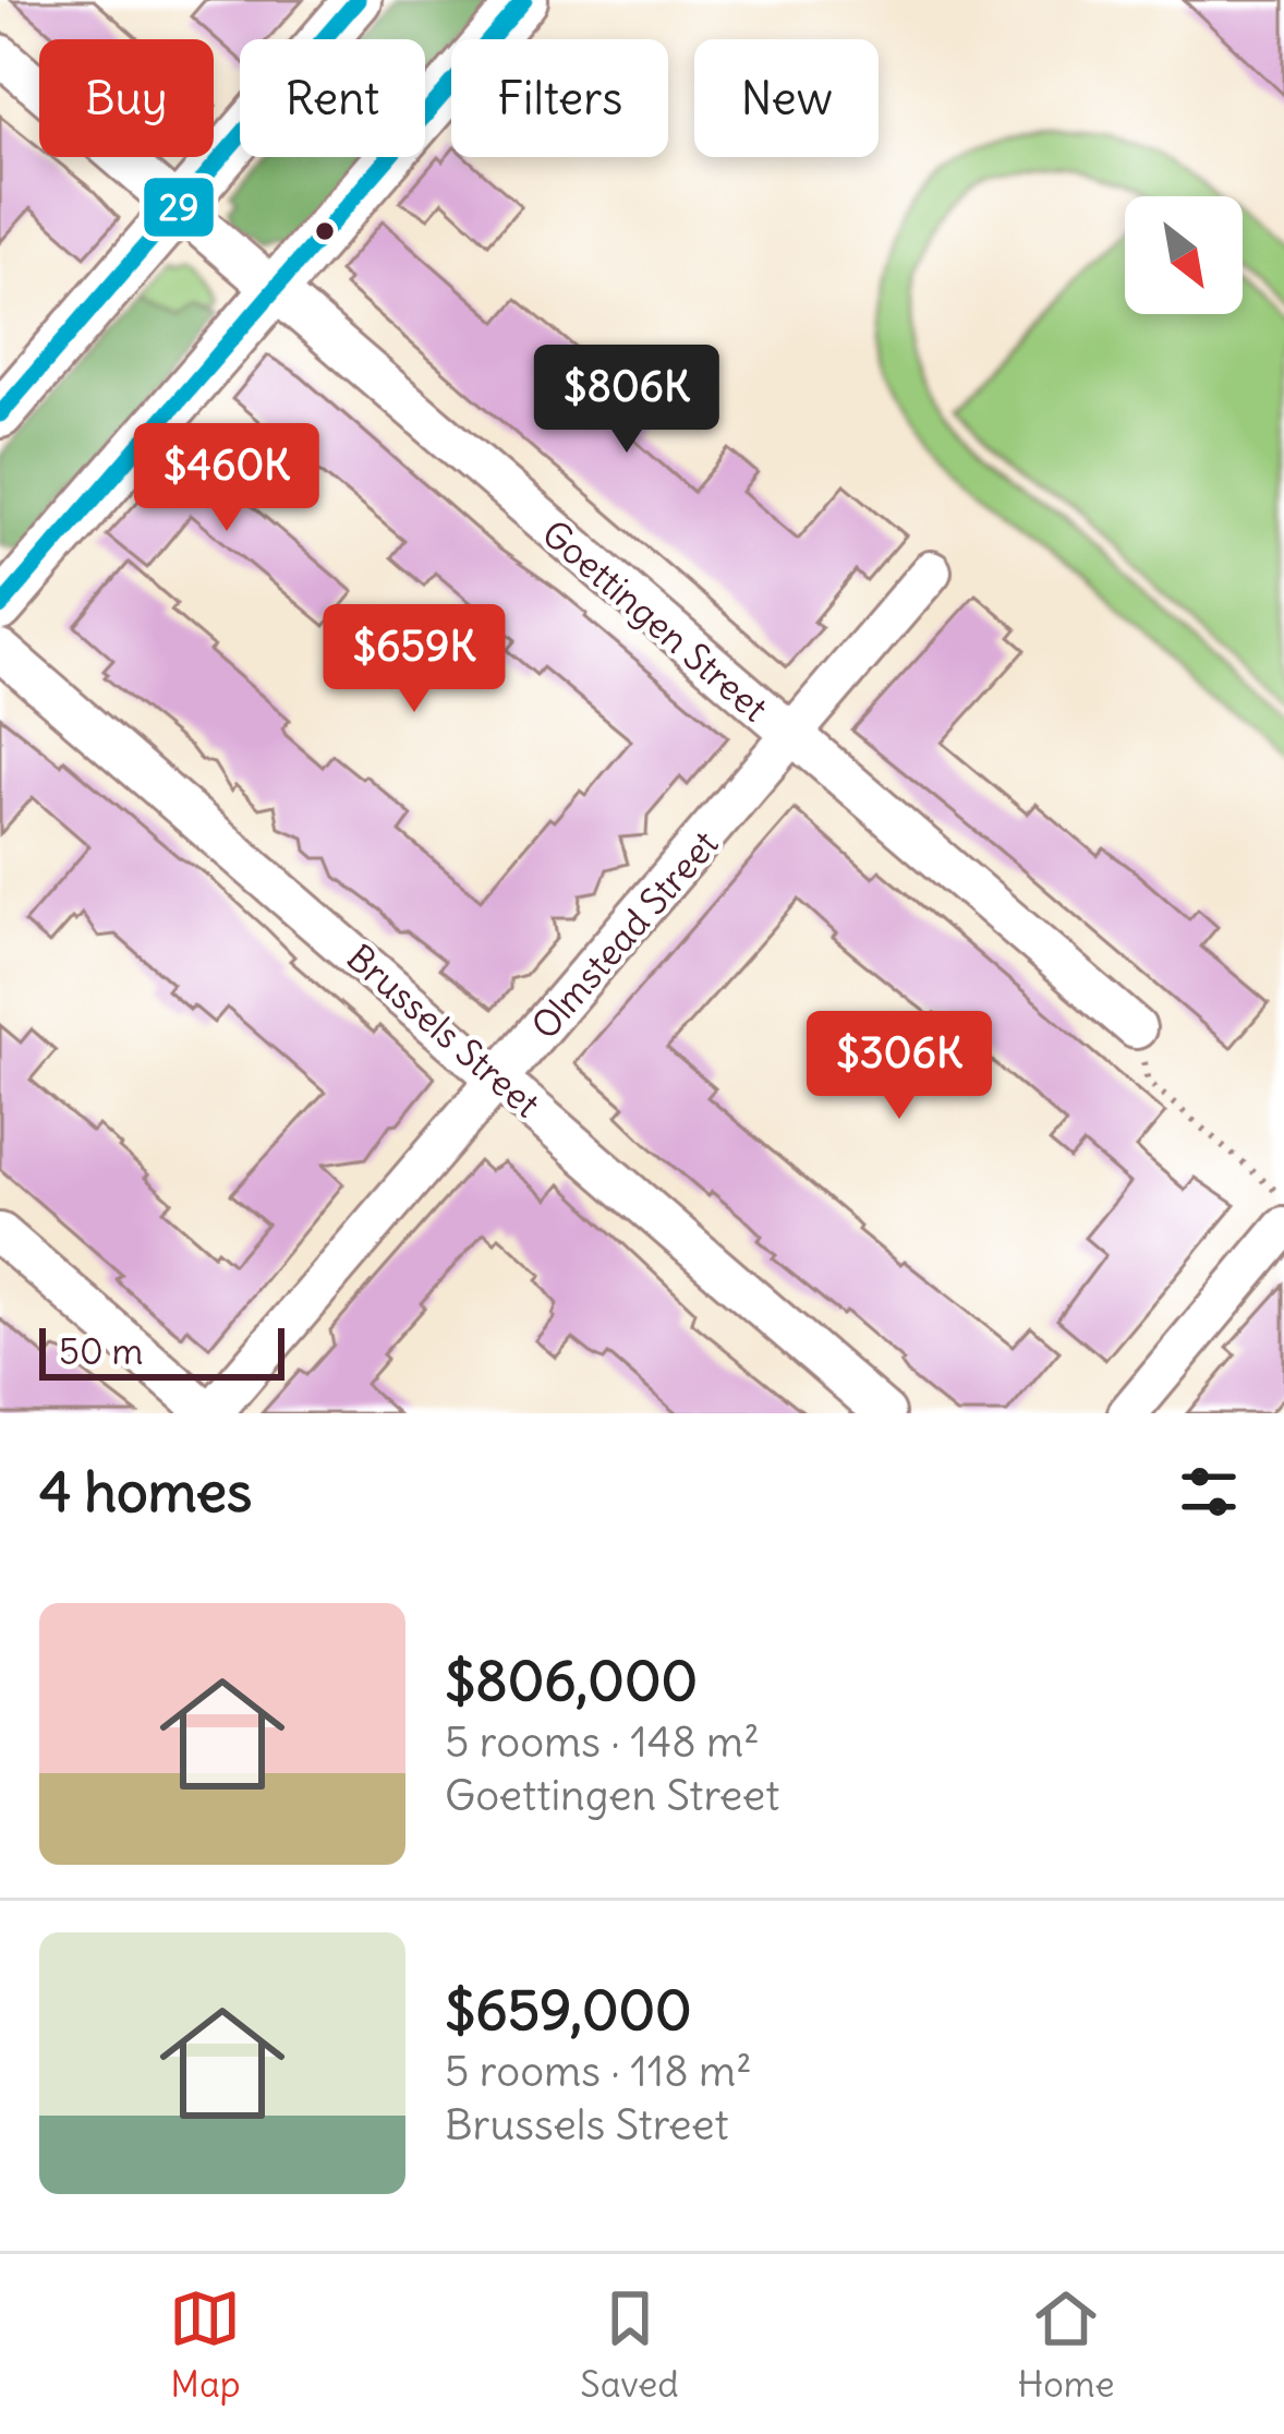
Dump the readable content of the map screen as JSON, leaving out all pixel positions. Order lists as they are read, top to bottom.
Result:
{
  "streets": {
    "street": ["Goettingen Street", "Olmstead Street", "Brussels Street"]
  },
  "crossings": [
    ["Goettingen Street", "Olmstead Street"],
    ["Olmstead Street", "Brussels Street"]
  ],
  "lines": ["transit line 29"],
  "scale_bar": "50 m",
  "north": "bottom right",
  "page": {
    "chip": [
      "Buy",
      "Rent",
      "Filters",
      "New"
    ],
    "price": [
      "$806K",
      "$460K",
      "$659K",
      "$306K"
    ],
    "scale": "50 m",
    "heading": "4 homes",
    "list": [
      {
        "name": "$806,000",
        "note": "5 rooms · 148 m² · Goettingen Street"
      },
      {
        "name": "$659,000",
        "note": "5 rooms · 118 m² · Brussels Street"
      }
    ],
    "tabs": ["Map", "Saved", "Home"]
  }
}
